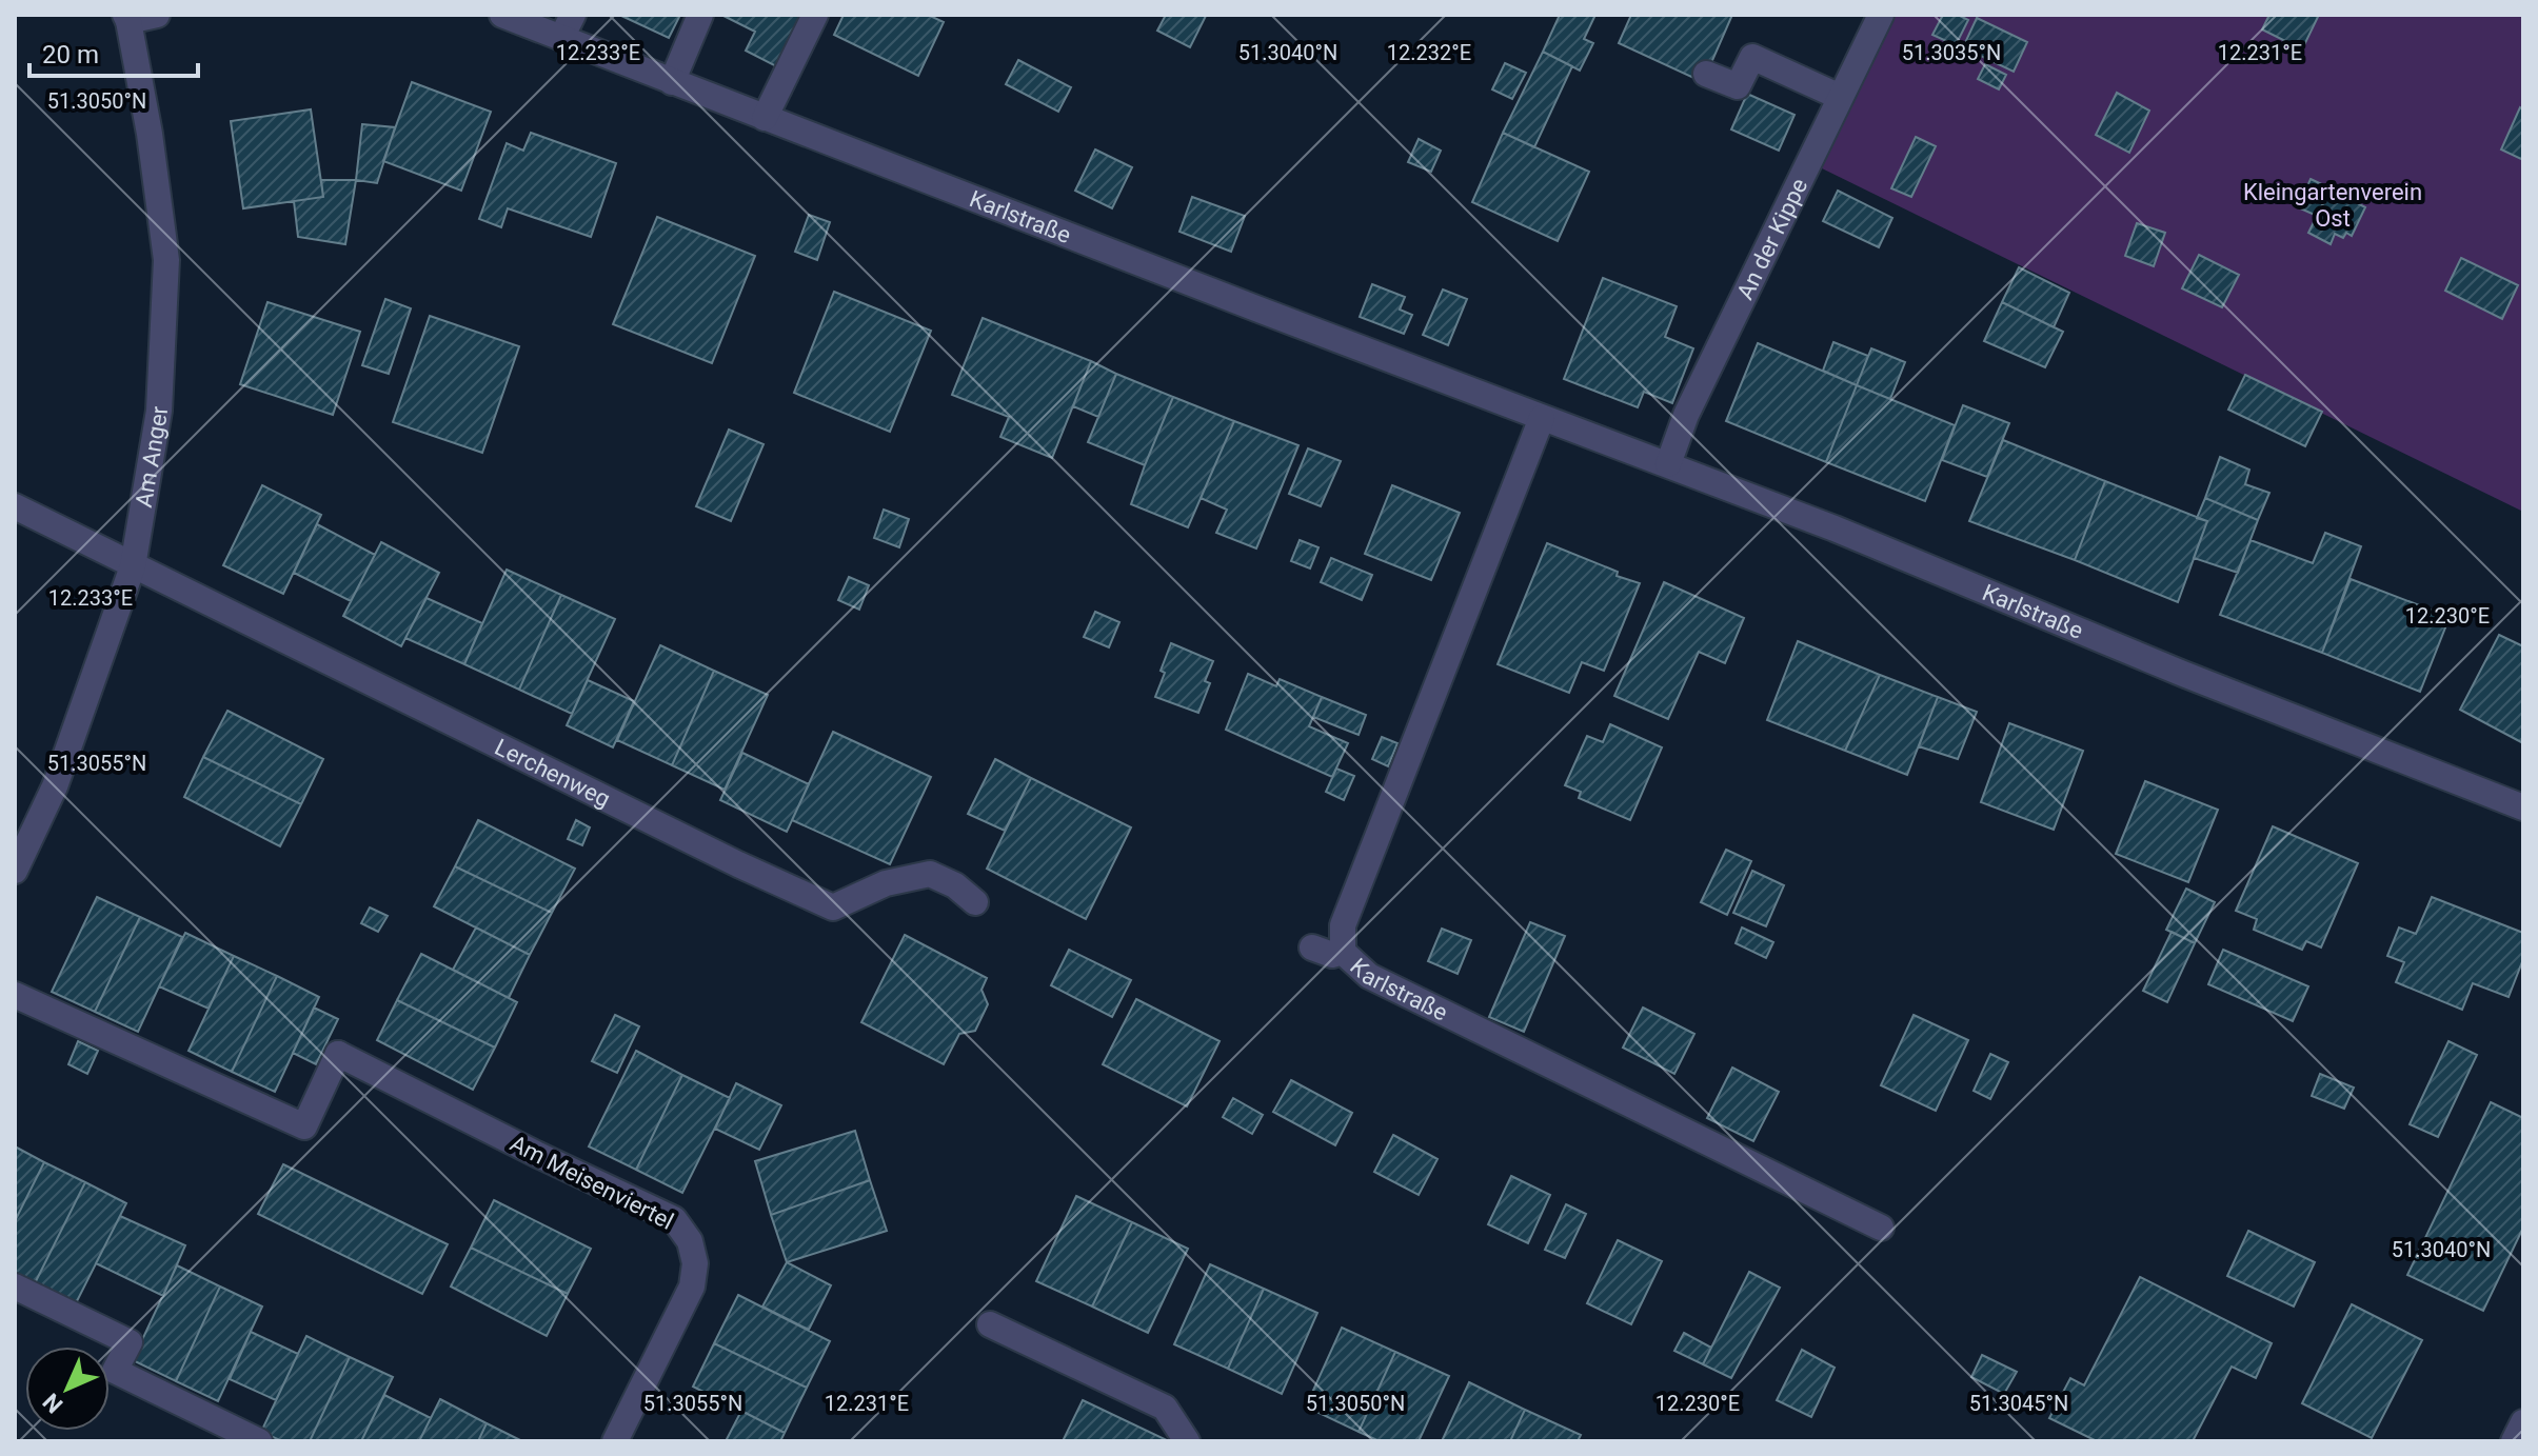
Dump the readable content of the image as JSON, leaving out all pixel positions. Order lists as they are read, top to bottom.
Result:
{
  "streets": {
    "street": [
      "Karlstraße",
      "An der Kippe",
      "Am Anger",
      "Lerchenweg",
      "Am Meisenviertel"
    ]
  },
  "crossings": [
    ["Karlstraße", "An der Kippe"],
    ["Am Anger", "Lerchenweg"]
  ],
  "parks": ["Kleingartenverein Ost"],
  "scale_bar": "20 m",
  "north": "bottom left",
  "coordinates": [
    "12.233°E",
    "51.3040°N",
    "12.232°E",
    "51.3035°N",
    "12.231°E",
    "51.3050°N",
    "12.230°E",
    "51.3055°N",
    "51.3045°N"
  ]
}
